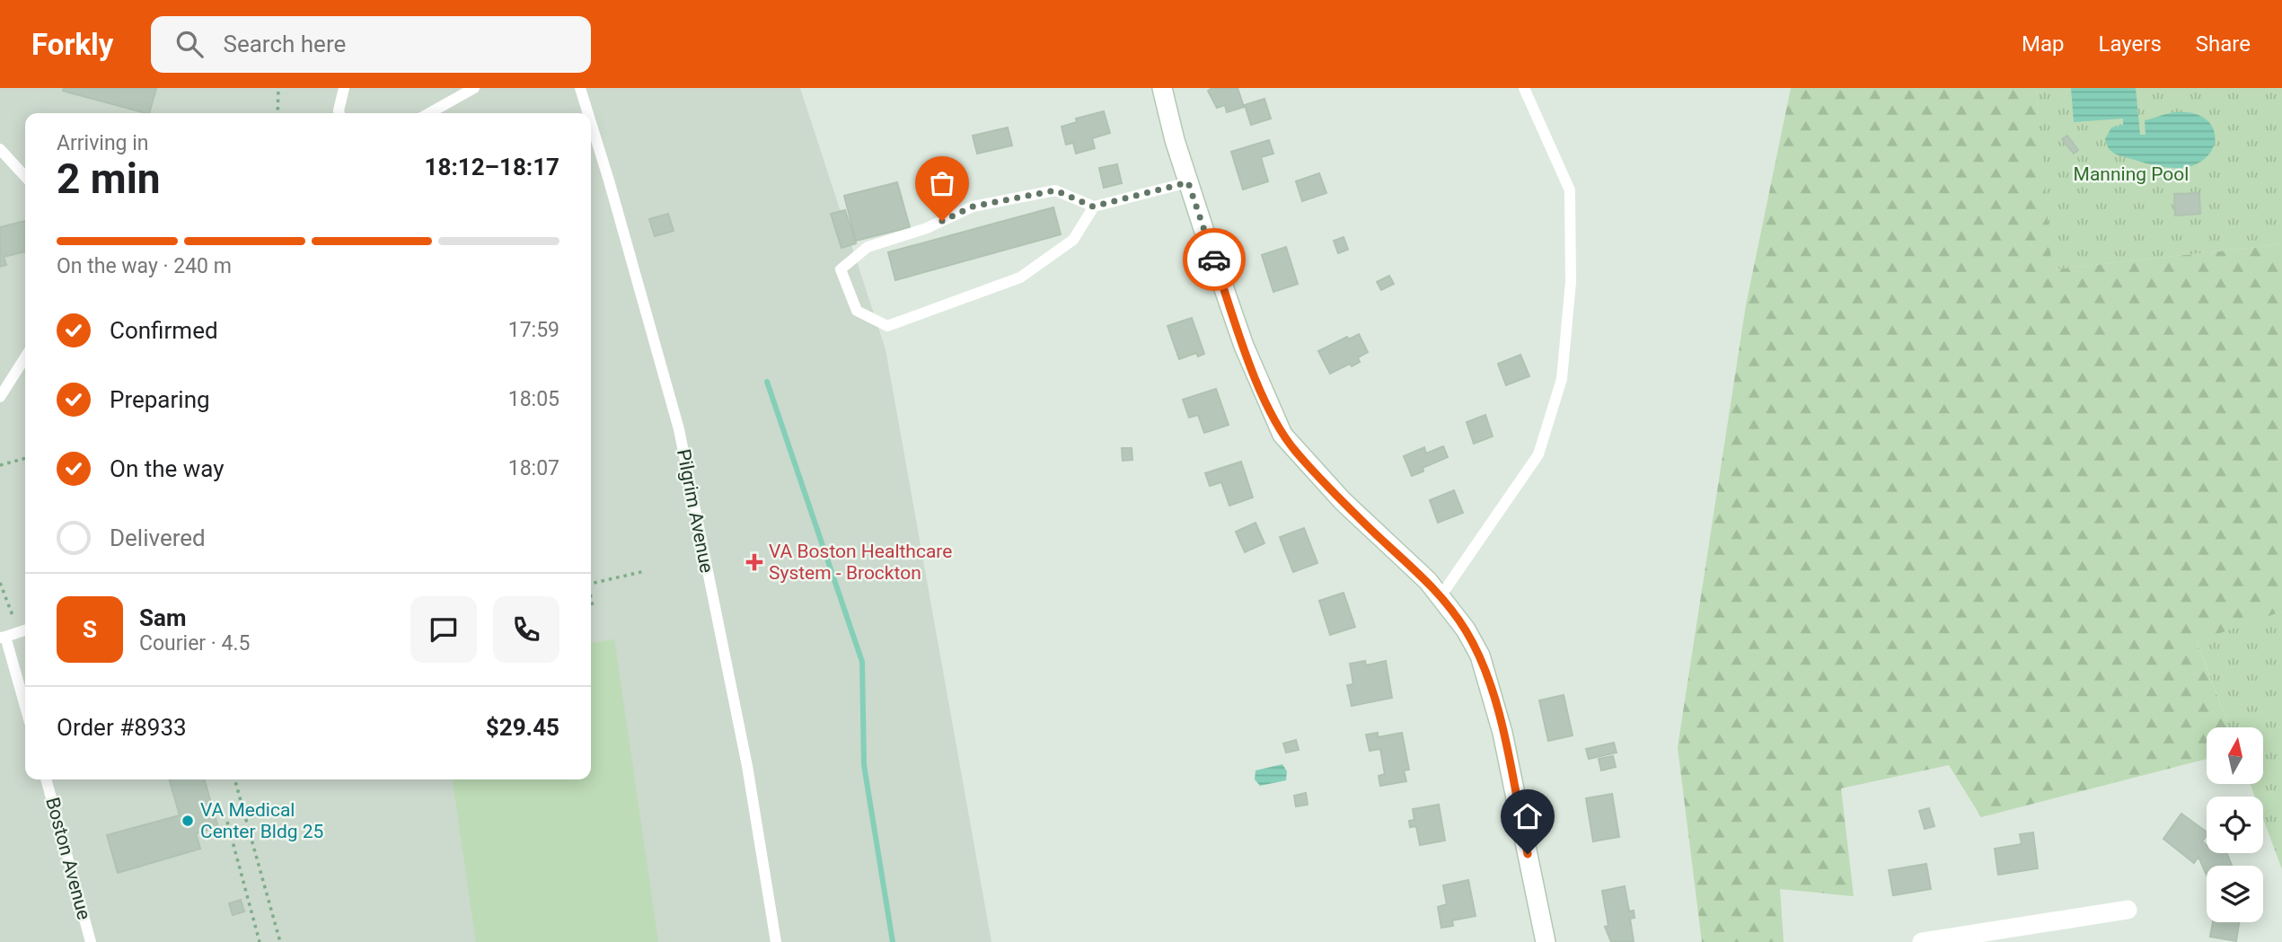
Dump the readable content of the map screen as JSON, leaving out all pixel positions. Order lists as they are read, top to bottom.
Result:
{
  "streets": {
    "lane": ["Pilgrim Avenue", "Boston Avenue"]
  },
  "parks": ["Manning Pool"],
  "places": {
    "health": ["VA Boston Healthcare System - Brockton"],
    "other": ["VA Medical Center Bldg 25"]
  },
  "north": "top",
  "page": {
    "header": "Forkly",
    "search": "Search here",
    "nav": ["Map", "Layers", "Share"],
    "heading": ["2 min", "Arriving in", "18:12–18:17"],
    "panel": [
      "Sam",
      "Courier · 4.5",
      "Order #8933",
      "$29.45"
    ],
    "bar": "On the way · 240 m",
    "list": [
      ["Confirmed", "17:59"],
      ["Preparing", "18:05"],
      ["On the way", "18:07"],
      "Delivered"
    ],
    "round": "S"
  }
}
